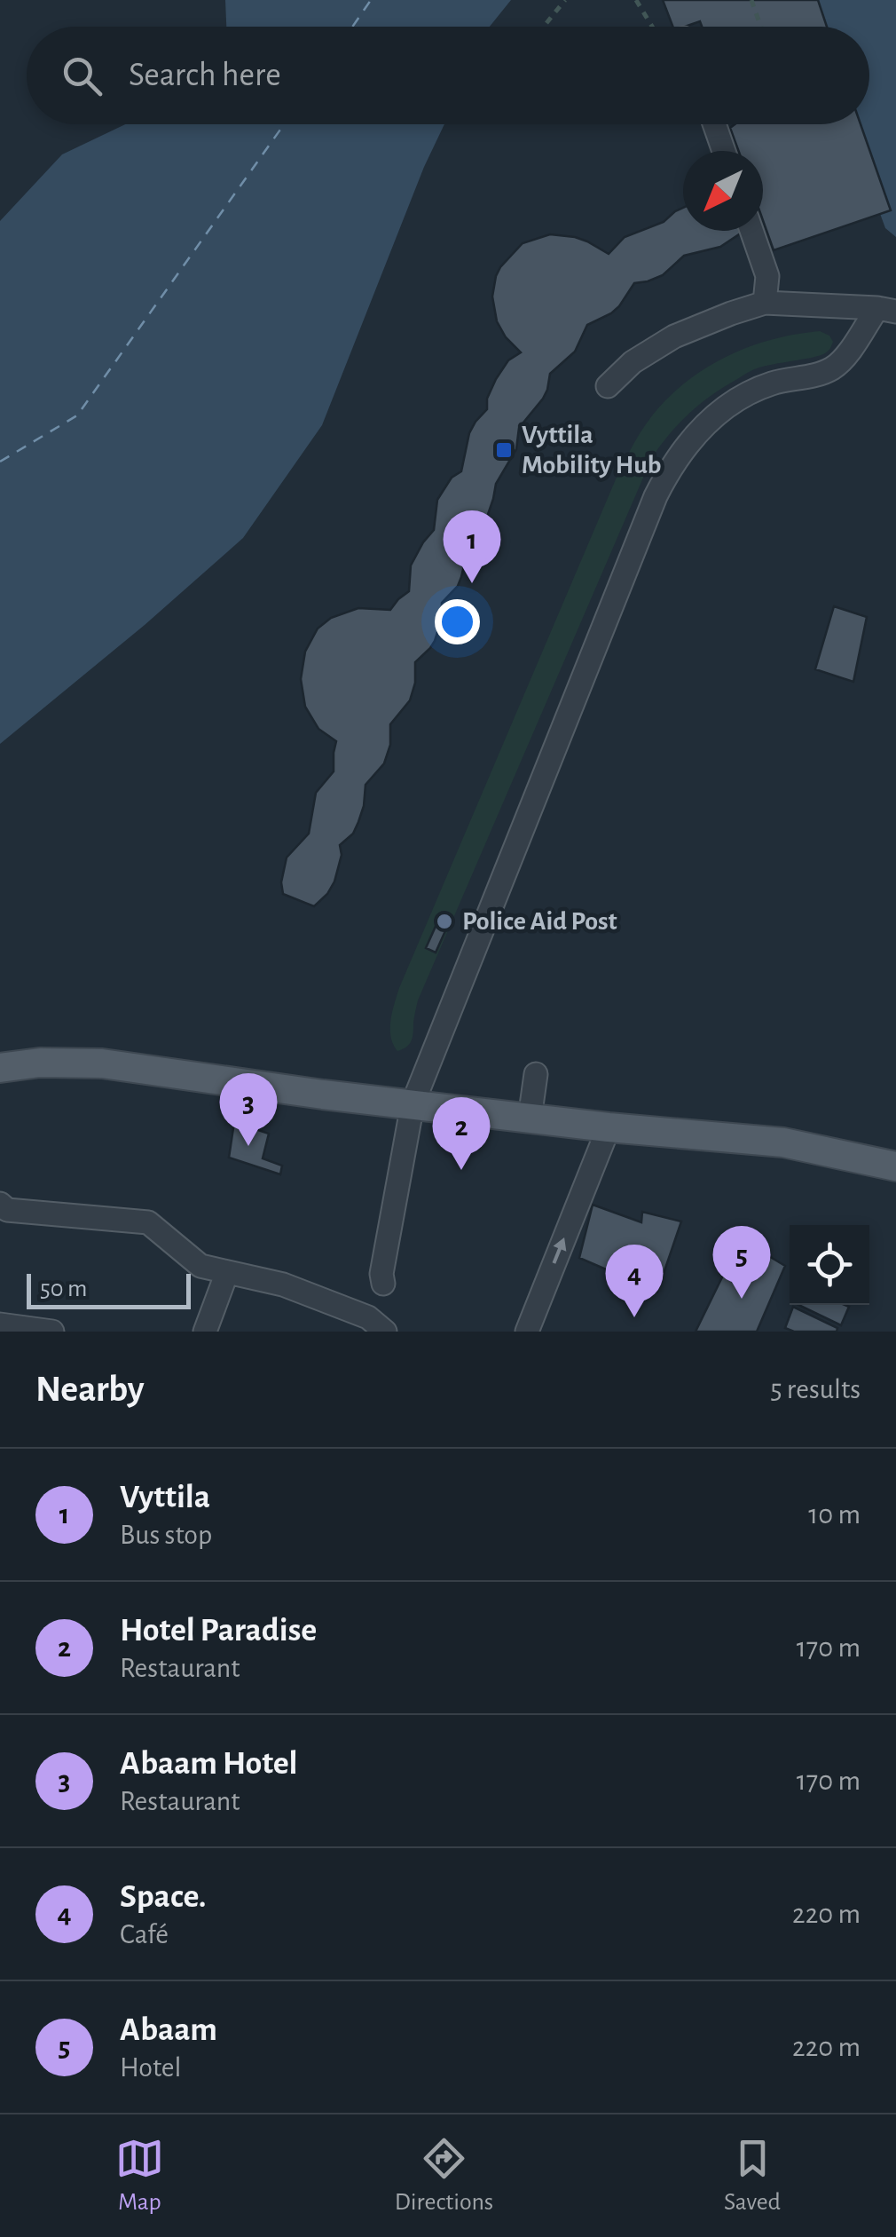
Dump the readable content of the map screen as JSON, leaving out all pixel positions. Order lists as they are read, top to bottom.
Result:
{
  "places": {
    "transit": ["Vyttila Mobility Hub"],
    "other": ["Police Aid Post"]
  },
  "scale_bar": "50 m",
  "north": "bottom left",
  "page": {
    "search": "Search here",
    "pins": [
      "1",
      "3",
      "2",
      "5",
      "4"
    ],
    "scale": "50 m",
    "heading": ["Nearby", "5 results"],
    "list": [
      {
        "mark": "1",
        "name": "Vyttila",
        "note": "Bus stop",
        "value": "10 m"
      },
      {
        "mark": "2",
        "name": "Hotel Paradise",
        "note": "Restaurant",
        "value": "170 m"
      },
      {
        "mark": "3",
        "name": "Abaam Hotel",
        "note": "Restaurant",
        "value": "170 m"
      },
      {
        "mark": "4",
        "name": "Space.",
        "note": "Café",
        "value": "220 m"
      },
      {
        "mark": "5",
        "name": "Abaam",
        "note": "Hotel",
        "value": "220 m"
      }
    ],
    "nav": ["Map", "Directions", "Saved"]
  }
}
